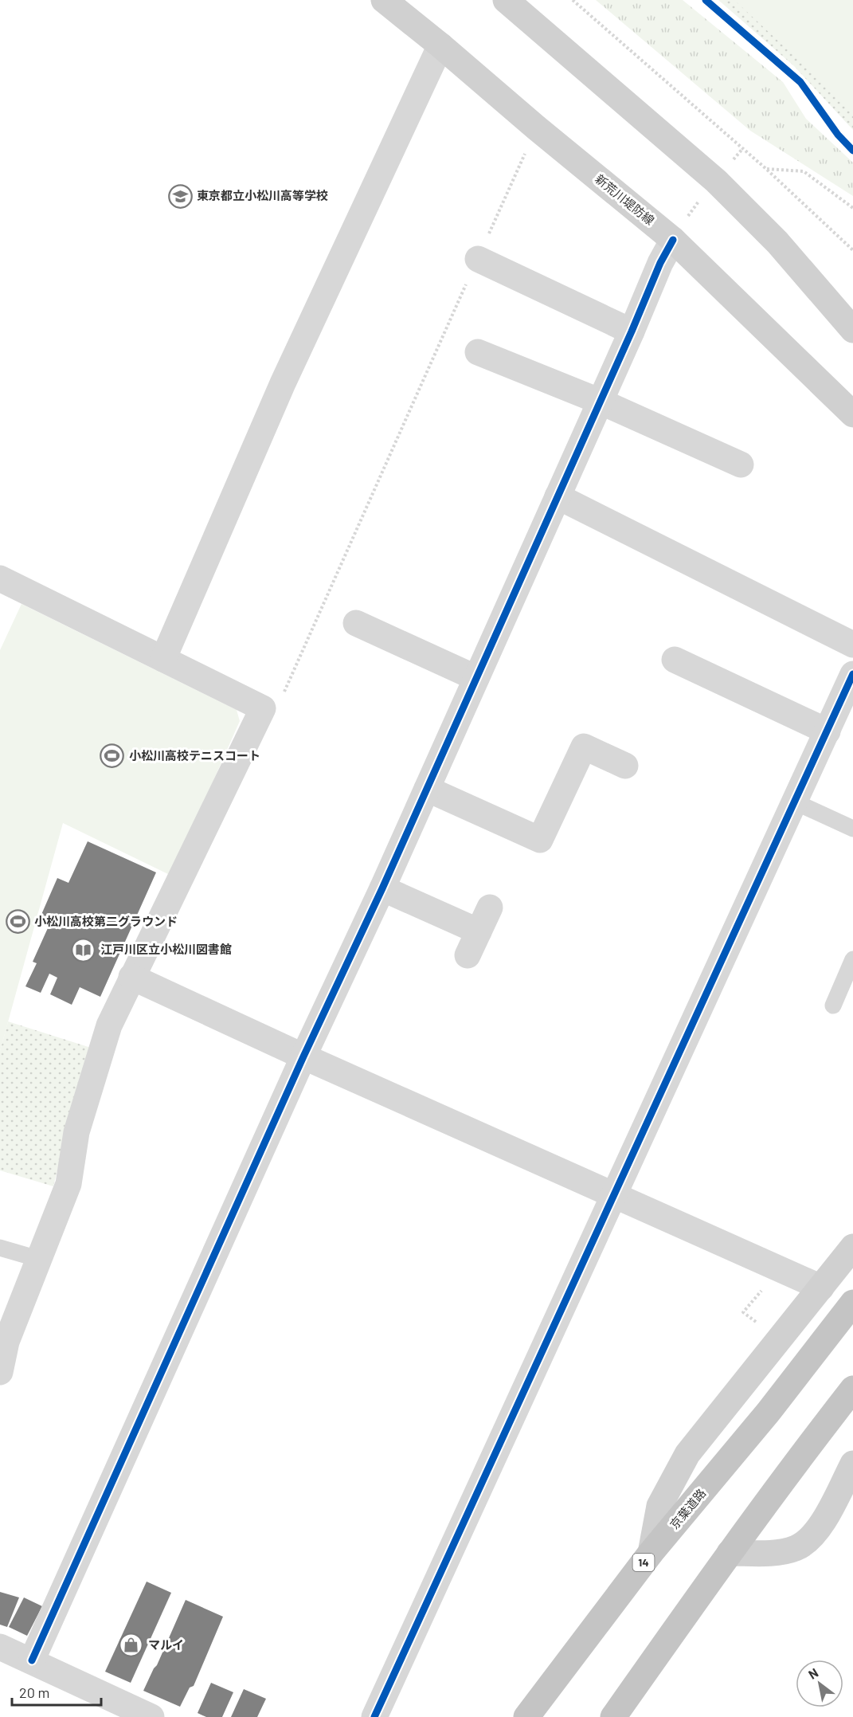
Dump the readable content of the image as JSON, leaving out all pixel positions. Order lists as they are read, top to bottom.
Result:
{
  "streets": {
    "highway": ["京葉道路", "14"],
    "main road": ["新荒川堤防線"]
  },
  "places": {
    "school or university": ["東京都立小松川高等学校"],
    "sports": ["小松川高校テニスコート", "小松川高校第二グラウンド"],
    "library": ["江戸川区立小松川図書館"],
    "shop": ["マルイ"]
  },
  "scale_bar": "20 m",
  "north": "top left"
}
